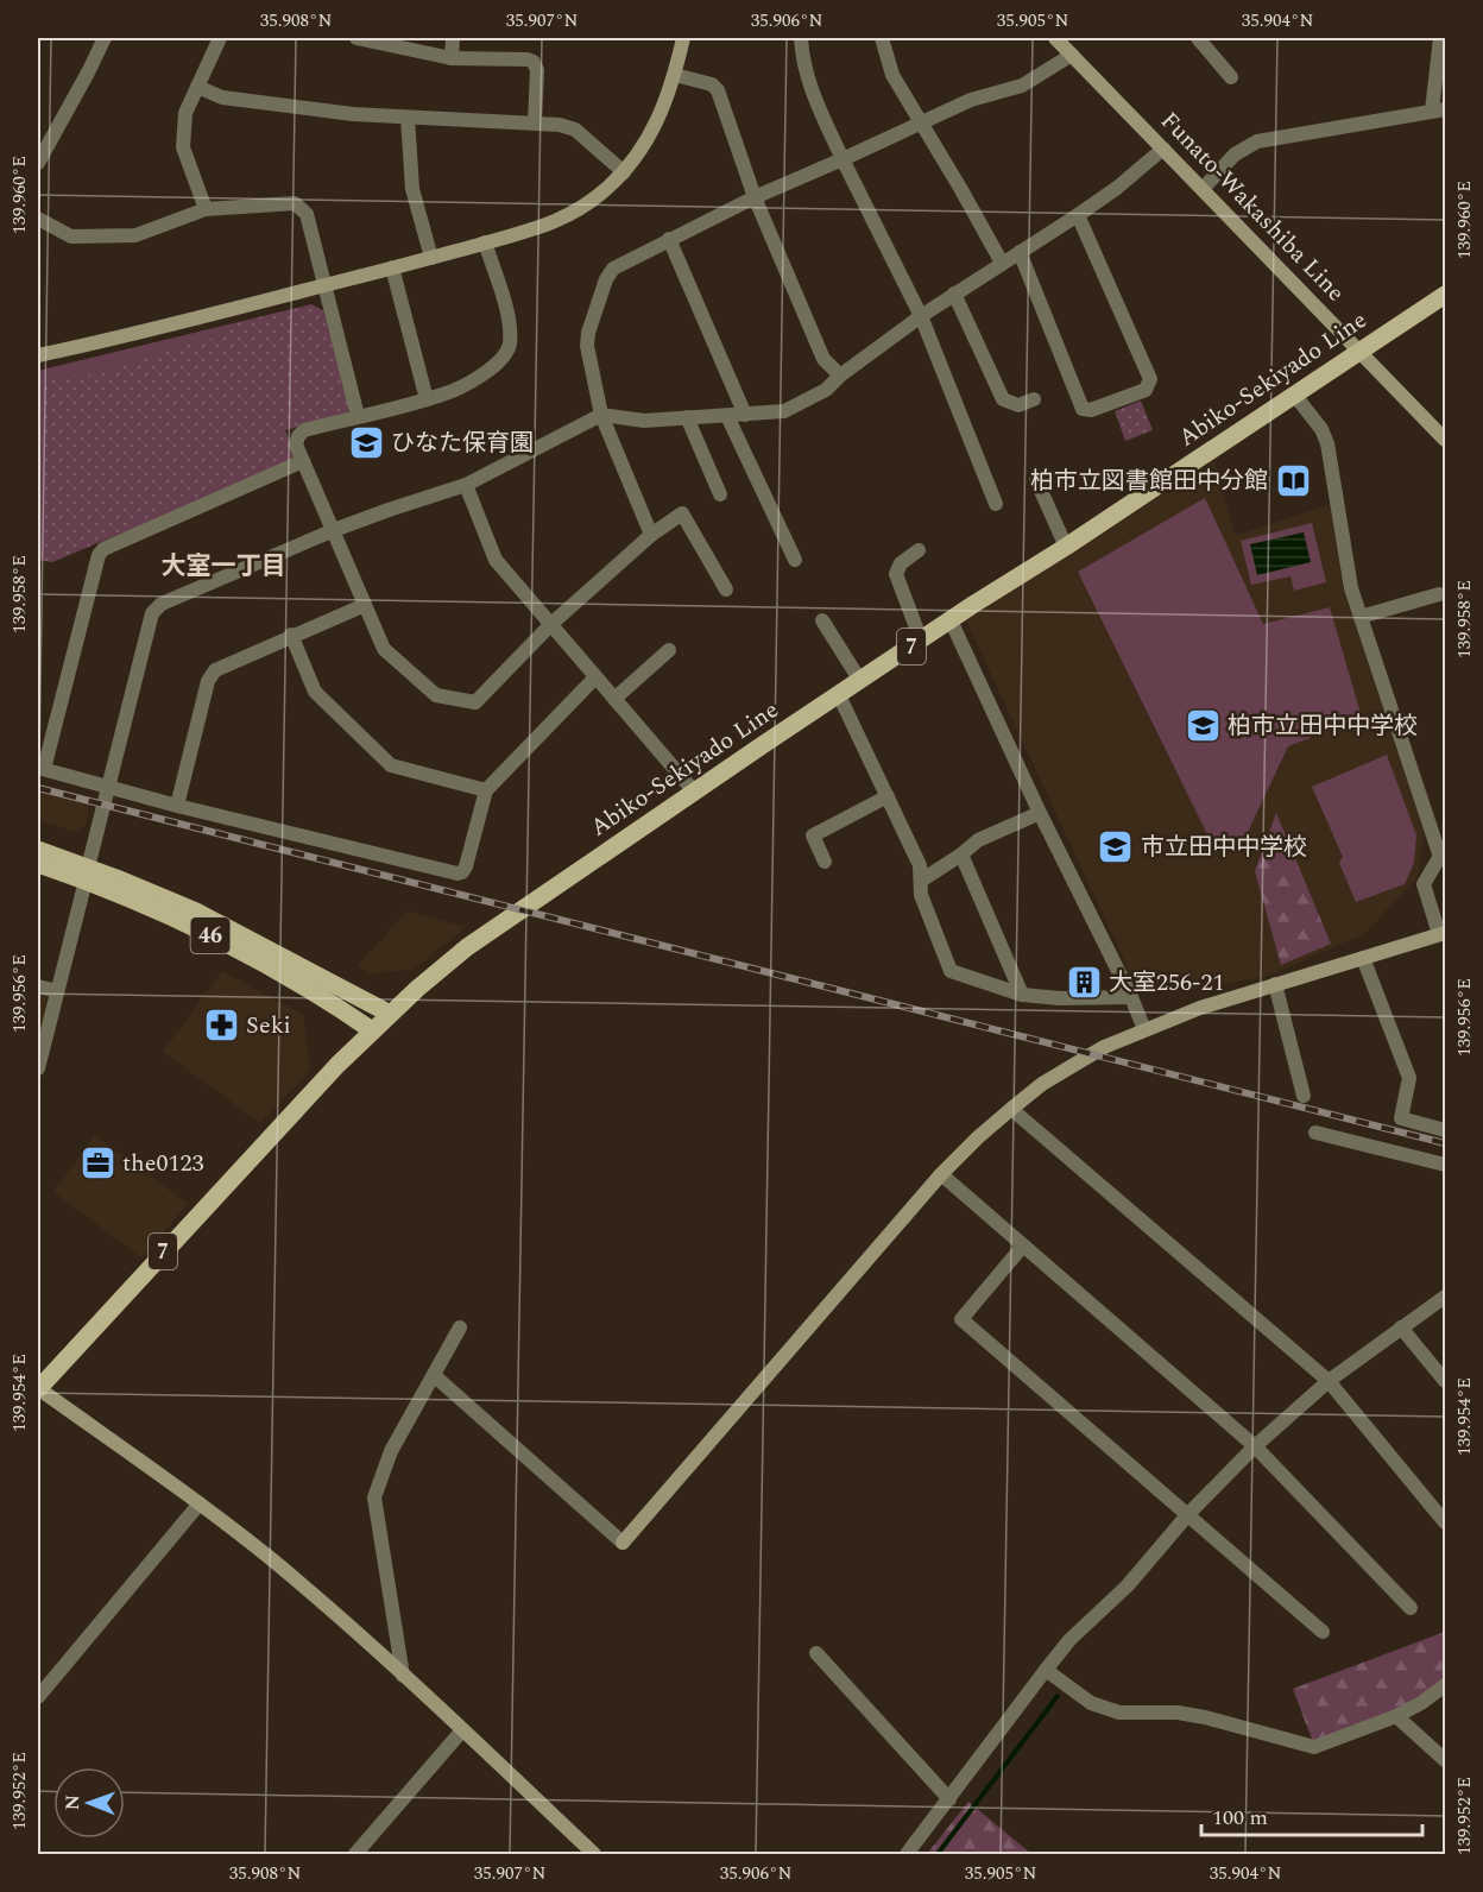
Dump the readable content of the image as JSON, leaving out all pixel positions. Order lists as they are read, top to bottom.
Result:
{
  "streets": {
    "main road": ["Abiko-Sekiyado Line", "7", "46"],
    "street": ["Funato-Wakashiba Line"]
  },
  "crossings": [
    ["Funato-Wakashiba Line", "Abiko-Sekiyado Line"],
    ["Abiko-Sekiyado Line", "46"]
  ],
  "districts": ["大室一丁目"],
  "places": {
    "school or university": ["ひなた保育園", "柏市立田中中学校", "市立田中中学校"],
    "library": ["柏市立図書館田中分館"],
    "building": ["大室256-21"],
    "pharmacy": ["Seki"],
    "office": ["the0123"]
  },
  "scale_bar": "100 m",
  "north": "left",
  "coordinates": [
    "35.908°N",
    "35.907°N",
    "35.906°N",
    "35.905°N",
    "35.904°N",
    "139.960°E",
    "139.958°E",
    "139.956°E",
    "139.954°E",
    "139.952°E"
  ]
}
